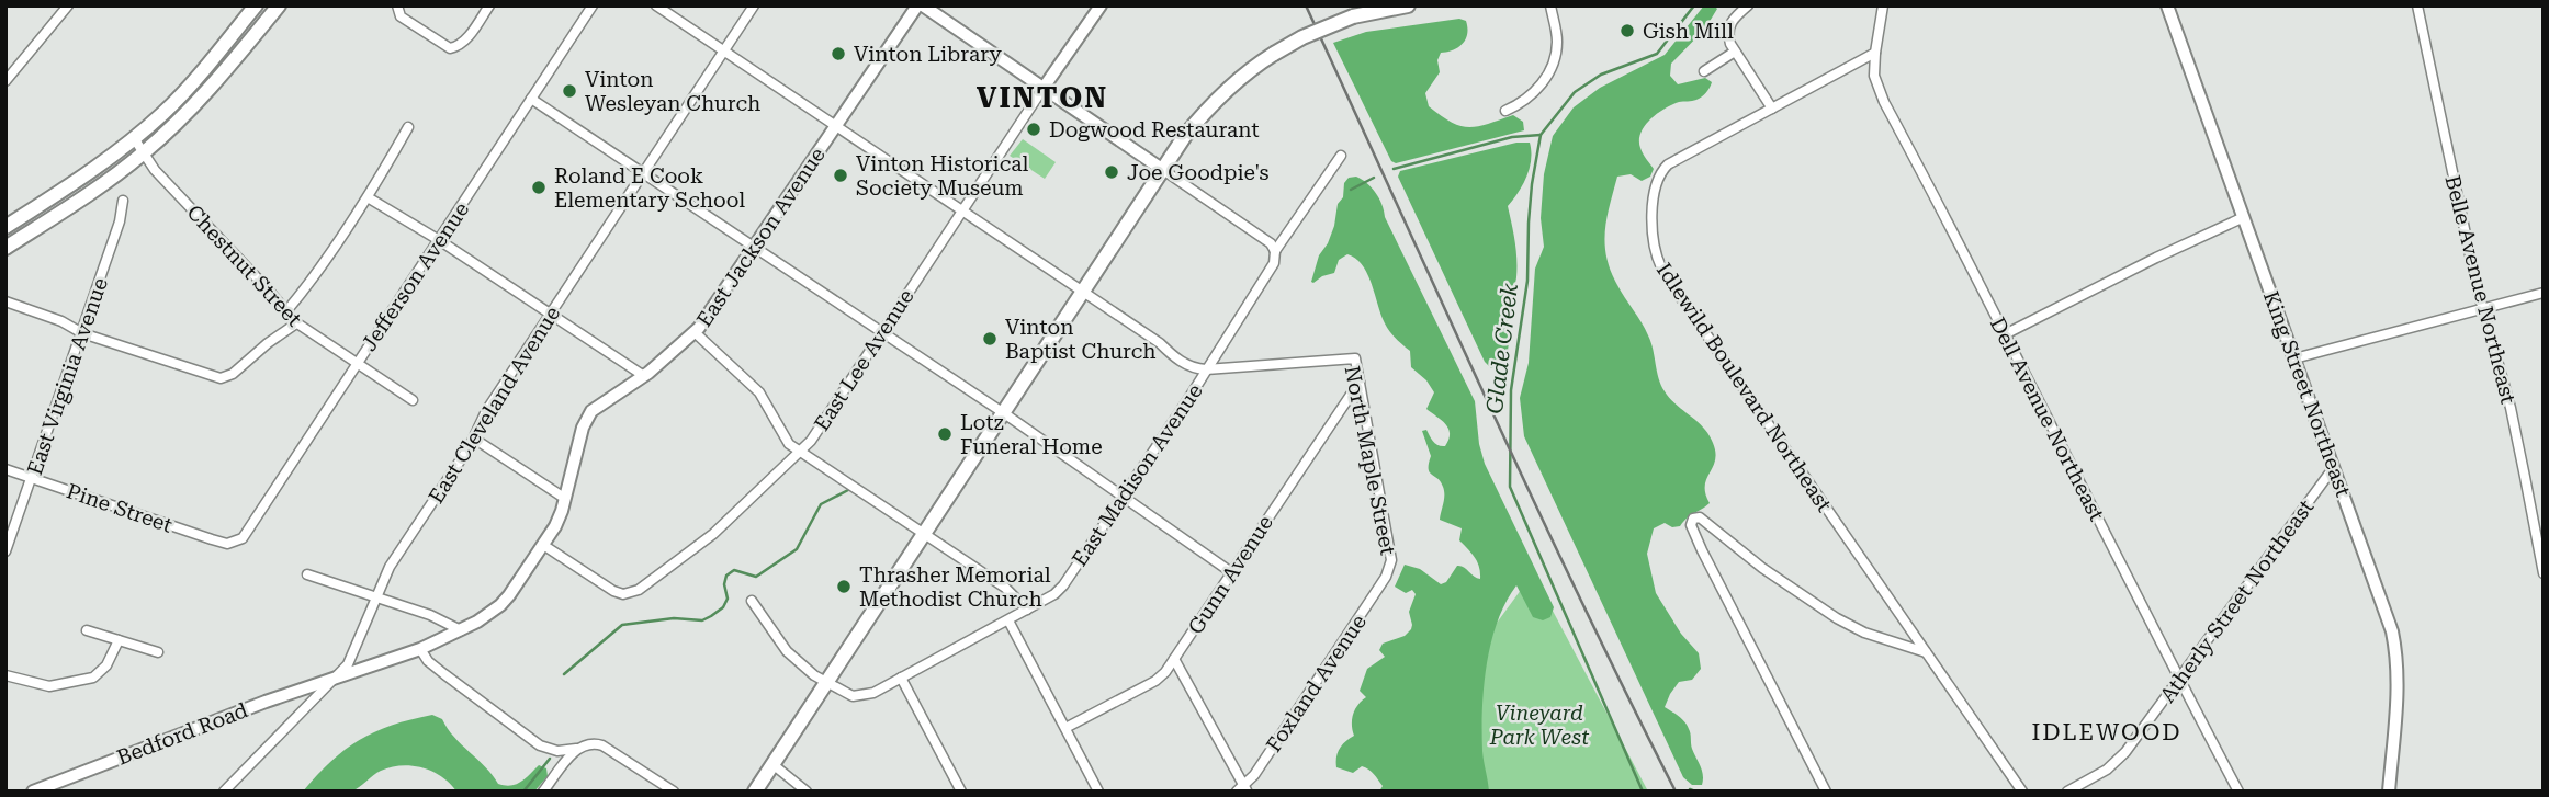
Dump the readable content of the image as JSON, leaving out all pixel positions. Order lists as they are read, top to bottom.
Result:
{
  "streets": {
    "street": [
      "East Jackson Avenue",
      "Chestnut Street",
      "Jefferson Avenue",
      "Belle Avenue Northeast",
      "East Lee Avenue",
      "East Virginia Avenue",
      "Idlewild Boulevard Northeast",
      "King Street Northeast",
      "East Cleveland Avenue",
      "Dell Avenue Northeast",
      "North Maple Street",
      "East Madison Avenue",
      "Pine Street",
      "Gunn Avenue",
      "Atherly Street Northeast",
      "Foxland Avenue",
      "Bedford Road"
    ]
  },
  "crossings": [
    ["East Jackson Avenue", "East Lee Avenue"],
    ["East Jackson Avenue", "East Cleveland Avenue"],
    ["East Jackson Avenue", "Bedford Road"],
    ["Chestnut Street", "Jefferson Avenue"],
    ["Jefferson Avenue", "Pine Street"],
    ["East Virginia Avenue", "Pine Street"],
    ["Idlewild Boulevard Northeast", "Dell Avenue Northeast"],
    ["King Street Northeast", "Atherly Street Northeast"],
    ["East Cleveland Avenue", "Bedford Road"],
    ["Dell Avenue Northeast", "Atherly Street Northeast"],
    ["North Maple Street", "East Madison Avenue"],
    ["North Maple Street", "Gunn Avenue"],
    ["North Maple Street", "Foxland Avenue"]
  ],
  "districts": ["VINTON", "IDLEWOOD"],
  "water": ["Glade Creek"],
  "parks": ["Vineyard Park West"],
  "places": [
    "Gish Mill",
    "Vinton Library",
    "Vinton Wesleyan Church",
    "Dogwood Restaurant",
    "Joe Goodpie's",
    "Vinton Historical Society Museum",
    "Roland E Cook Elementary School",
    "Vinton Baptist Church",
    "Lotz Funeral Home",
    "Thrasher Memorial Methodist Church"
  ]
}
